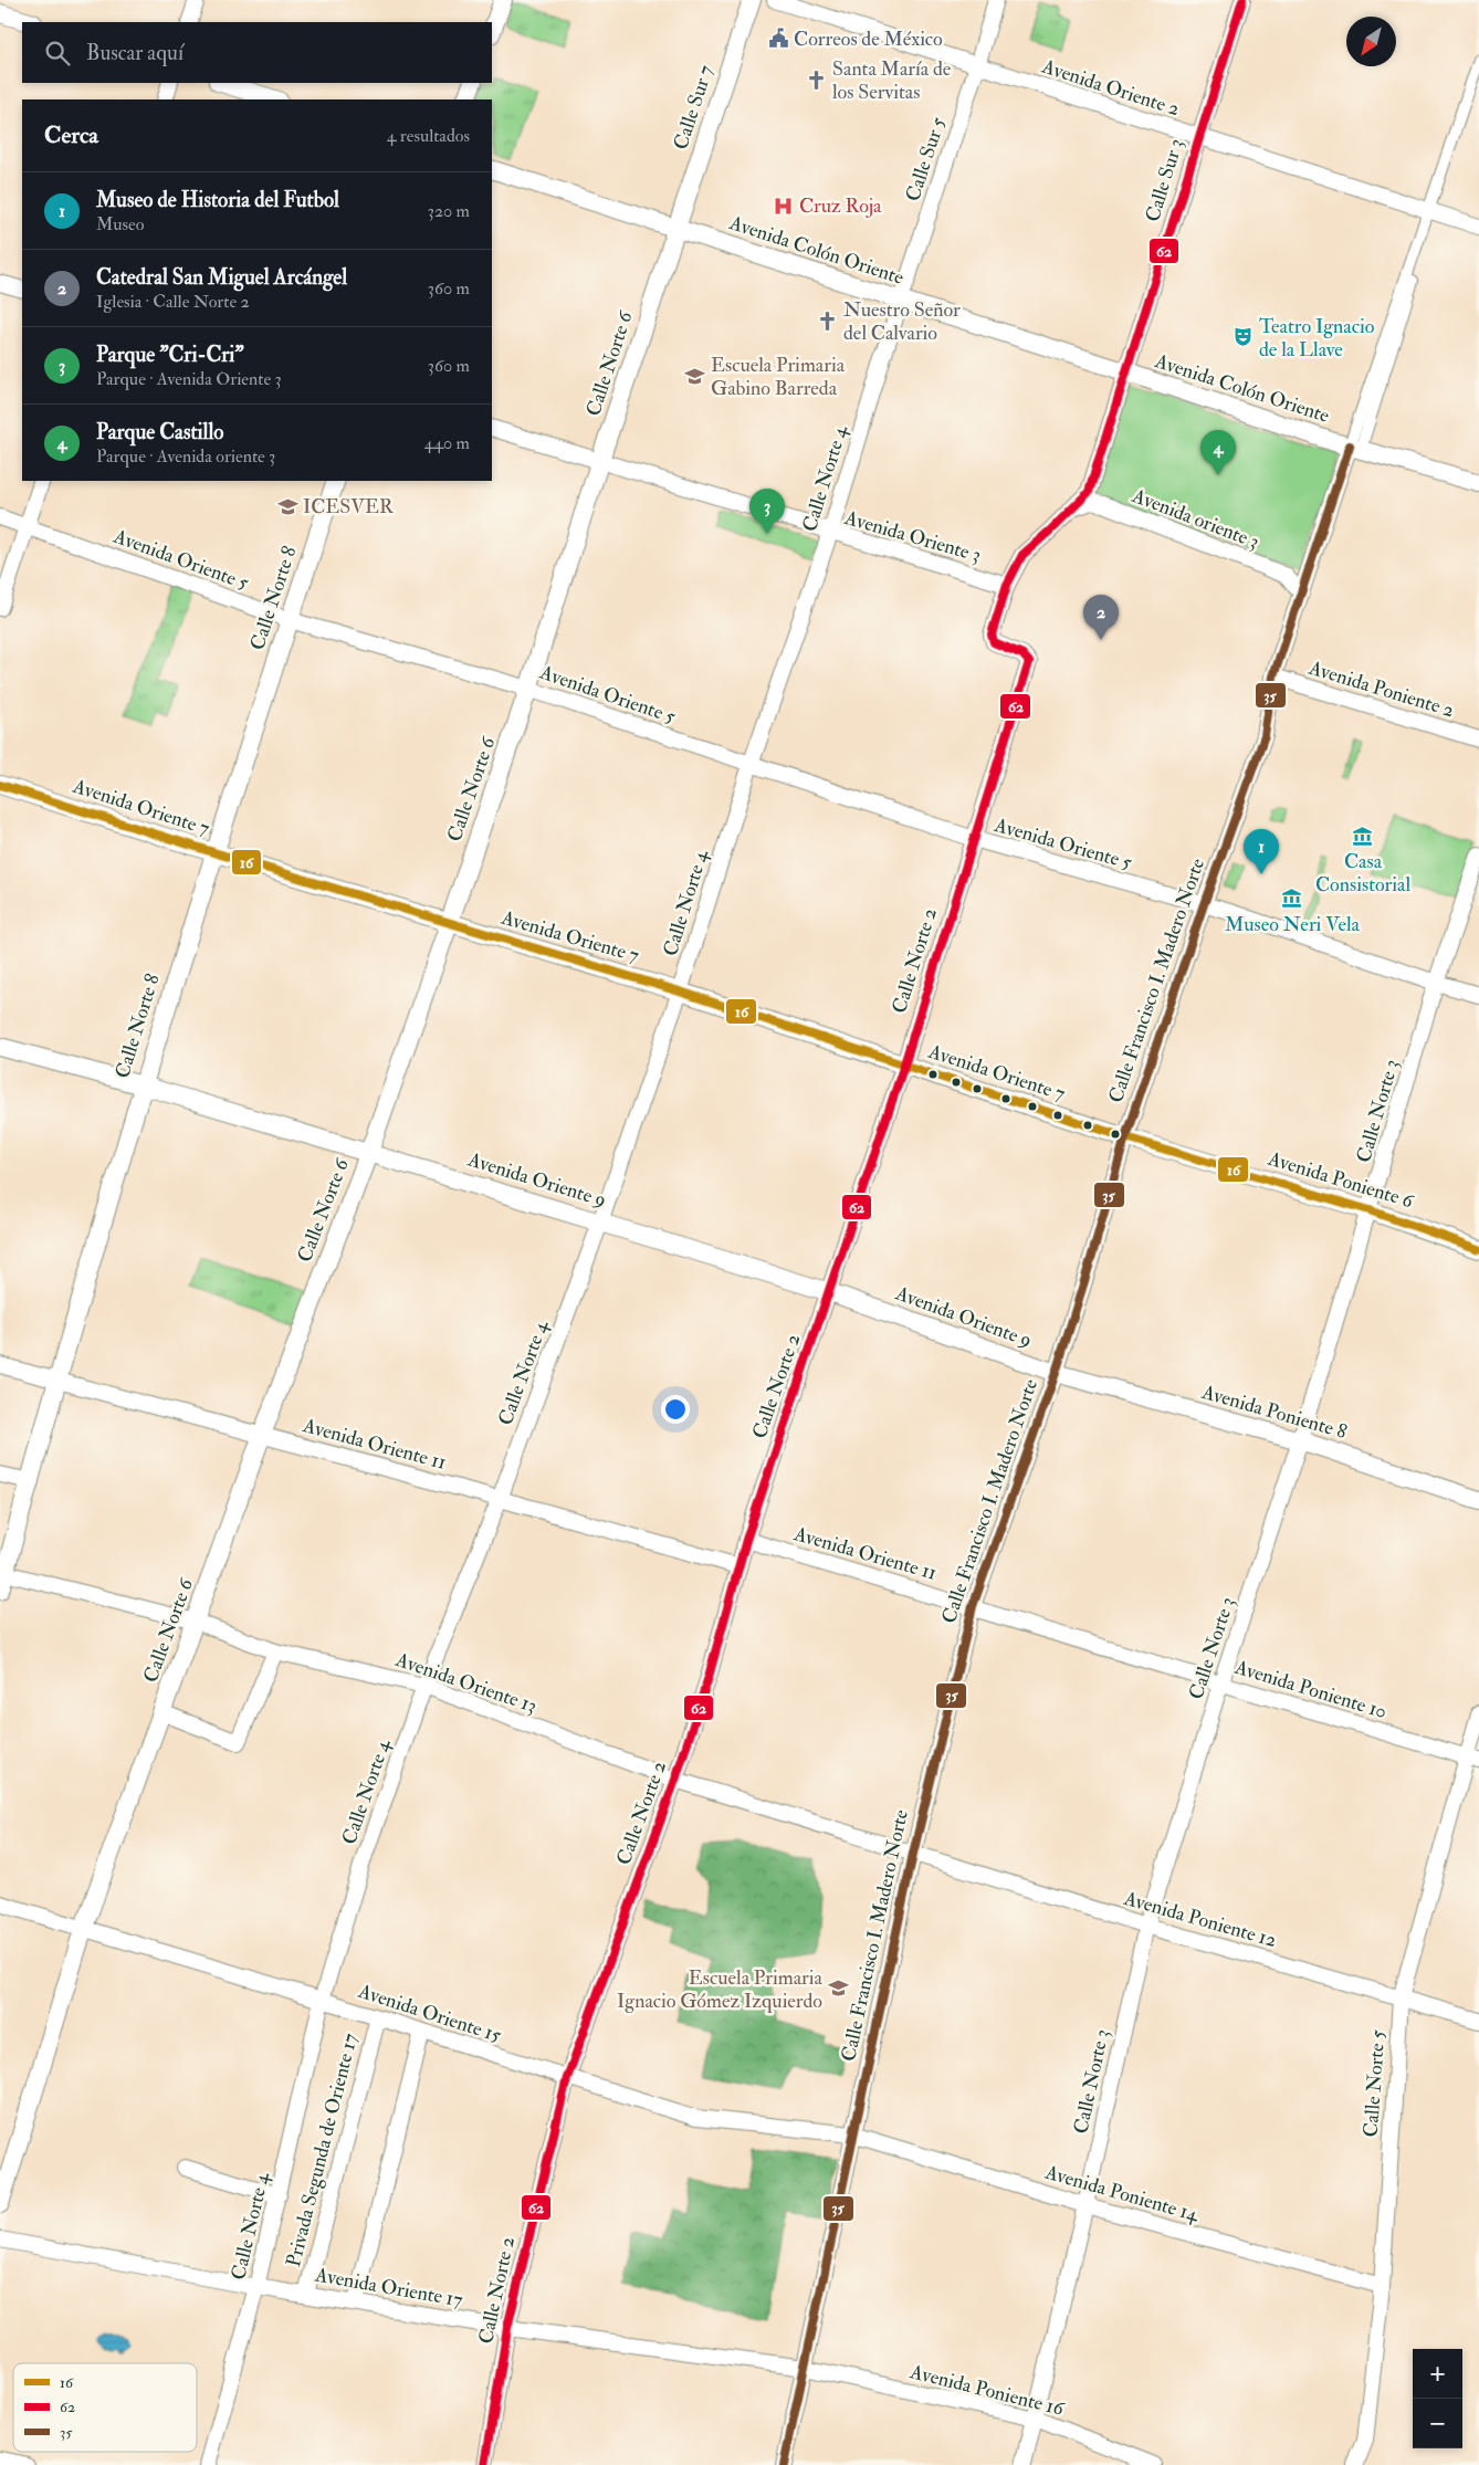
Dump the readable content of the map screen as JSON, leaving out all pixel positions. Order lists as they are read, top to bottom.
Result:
{
  "streets": {
    "street": [
      "Avenida Oriente 2",
      "Calle Sur 7",
      "Calle Sur 5",
      "Calle Sur 3",
      "Avenida Colón Oriente",
      "Calle Norte 6",
      "Calle Norte 4",
      "Avenida oriente 3",
      "Avenida Oriente 3",
      "Avenida Oriente 5",
      "Calle Norte 8",
      "Avenida Poniente 2",
      "Avenida Oriente 7",
      "Calle Norte 2",
      "Calle Francisco I. Madero Norte",
      "Calle Norte 3",
      "Avenida Oriente 9",
      "Avenida Poniente 6",
      "Avenida Poniente 8",
      "Avenida Oriente 11",
      "Avenida Oriente 13",
      "Avenida Poniente 10",
      "Avenida Poniente 12",
      "Avenida Oriente 15",
      "Calle Norte 5",
      "Privada Segunda de Oriente 17",
      "Avenida Poniente 14",
      "Avenida Oriente 17",
      "Avenida Poniente 16"
    ]
  },
  "crossings": [
    ["Avenida Oriente 2", "Calle Sur 5"],
    ["Avenida Oriente 2", "Calle Sur 3"],
    ["Calle Sur 7", "Avenida Colón Oriente"],
    ["Calle Sur 7", "Calle Norte 6"],
    ["Calle Sur 5", "Avenida Colón Oriente"],
    ["Calle Sur 5", "Calle Norte 4"],
    ["Calle Sur 3", "Avenida Colón Oriente"],
    ["Calle Sur 3", "Calle Norte 2"],
    ["Avenida Colón Oriente", "Calle Norte 6"],
    ["Avenida Colón Oriente", "Calle Norte 4"],
    ["Avenida Colón Oriente", "Calle Norte 2"],
    ["Avenida Colón Oriente", "Calle Francisco I. Madero Norte"],
    ["Calle Norte 6", "Avenida Oriente 3"],
    ["Calle Norte 6", "Avenida Oriente 5"],
    ["Calle Norte 6", "Avenida Oriente 7"],
    ["Calle Norte 6", "Avenida Oriente 9"],
    ["Calle Norte 6", "Avenida Oriente 11"],
    ["Calle Norte 6", "Avenida Oriente 13"],
    ["Calle Norte 6", "Avenida Oriente 15"],
    ["Calle Norte 4", "Avenida Oriente 3"],
    ["Calle Norte 4", "Avenida Oriente 5"],
    ["Calle Norte 4", "Avenida Oriente 7"],
    ["Calle Norte 4", "Avenida Oriente 9"],
    ["Calle Norte 4", "Avenida Oriente 11"],
    ["Calle Norte 4", "Avenida Oriente 13"],
    ["Calle Norte 4", "Avenida Oriente 15"],
    ["Calle Norte 4", "Avenida Oriente 17"],
    ["Avenida oriente 3", "Calle Norte 2"],
    ["Avenida oriente 3", "Calle Francisco I. Madero Norte"],
    ["Avenida Oriente 3", "Calle Norte 2"],
    ["Avenida Oriente 5", "Calle Norte 8"],
    ["Avenida Oriente 5", "Calle Norte 2"],
    ["Avenida Oriente 5", "Calle Francisco I. Madero Norte"],
    ["Avenida Oriente 5", "Calle Norte 3"],
    ["Calle Norte 8", "Avenida Oriente 7"],
    ["Calle Norte 8", "Avenida Oriente 9"],
    ["Calle Norte 8", "Avenida Oriente 11"],
    ["Calle Norte 8", "Avenida Oriente 13"],
    ["Avenida Poniente 2", "Calle Francisco I. Madero Norte"],
    ["Avenida Oriente 7", "Calle Norte 2"],
    ["Avenida Oriente 7", "Calle Francisco I. Madero Norte"],
    ["Avenida Oriente 7", "Avenida Poniente 6"],
    ["Calle Norte 2", "Avenida Oriente 9"],
    ["Calle Norte 2", "Avenida Oriente 11"],
    ["Calle Norte 2", "Avenida Oriente 13"],
    ["Calle Norte 2", "Avenida Oriente 15"],
    ["Calle Norte 2", "Avenida Oriente 17"],
    ["Calle Francisco I. Madero Norte", "Avenida Oriente 9"],
    ["Calle Francisco I. Madero Norte", "Avenida Poniente 6"],
    ["Calle Francisco I. Madero Norte", "Avenida Poniente 8"],
    ["Calle Francisco I. Madero Norte", "Avenida Oriente 11"],
    ["Calle Francisco I. Madero Norte", "Avenida Oriente 13"],
    ["Calle Francisco I. Madero Norte", "Avenida Poniente 10"],
    ["Calle Francisco I. Madero Norte", "Avenida Poniente 12"],
    ["Calle Francisco I. Madero Norte", "Avenida Oriente 15"],
    ["Calle Francisco I. Madero Norte", "Avenida Poniente 14"],
    ["Calle Francisco I. Madero Norte", "Avenida Oriente 17"],
    ["Calle Francisco I. Madero Norte", "Avenida Poniente 16"],
    ["Calle Norte 3", "Avenida Poniente 6"],
    ["Calle Norte 3", "Avenida Poniente 8"],
    ["Calle Norte 3", "Avenida Poniente 10"],
    ["Calle Norte 3", "Avenida Poniente 12"],
    ["Calle Norte 3", "Avenida Poniente 14"],
    ["Calle Norte 3", "Avenida Poniente 16"],
    ["Avenida Oriente 9", "Avenida Poniente 8"],
    ["Avenida Oriente 11", "Avenida Poniente 10"],
    ["Avenida Oriente 13", "Avenida Poniente 12"],
    ["Avenida Poniente 10", "Calle Norte 5"],
    ["Avenida Poniente 12", "Calle Norte 5"],
    ["Avenida Oriente 15", "Privada Segunda de Oriente 17"],
    ["Avenida Oriente 15", "Avenida Poniente 14"],
    ["Calle Norte 5", "Avenida Poniente 14"],
    ["Privada Segunda de Oriente 17", "Avenida Oriente 17"],
    ["Avenida Oriente 17", "Avenida Poniente 16"]
  ],
  "places": {
    "public building": ["Correos de México"],
    "church": ["Santa María de los Servitas", "Nuestro Señor del Calvario"],
    "hospital": ["Cruz Roja"],
    "theatre": ["Teatro Ignacio de la Llave"],
    "school or university": ["Escuela Primaria Gabino Barreda", "ICESVER", "Escuela Primaria Ignacio Gómez Izquierdo"],
    "museum": ["Casa Consistorial", "Museo Neri Vela"]
  },
  "lines": ["transit line 62", "transit line 35", "transit line 16"],
  "legend": ["16", "62", "35"],
  "north": "bottom left",
  "page": {
    "search": "Buscar aquí",
    "heading": ["Cerca", "4 resultados"],
    "list": [
      {
        "mark": "1",
        "name": "Museo de Historia del Futbol",
        "note": "Museo",
        "value": "320 m"
      },
      {
        "mark": "2",
        "name": "Catedral San Miguel Arcángel",
        "note": "Iglesia · Calle Norte 2",
        "value": "360 m"
      },
      {
        "mark": "3",
        "name": "Parque \"Cri-Cri\"",
        "note": "Parque · Avenida Oriente 3",
        "value": "360 m"
      },
      {
        "mark": "4",
        "name": "Parque Castillo",
        "note": "Parque · Avenida oriente 3",
        "value": "440 m"
      }
    ],
    "pins": [
      "4",
      "3",
      "2",
      "1"
    ],
    "map_buttons": ["+", "−"]
  }
}
